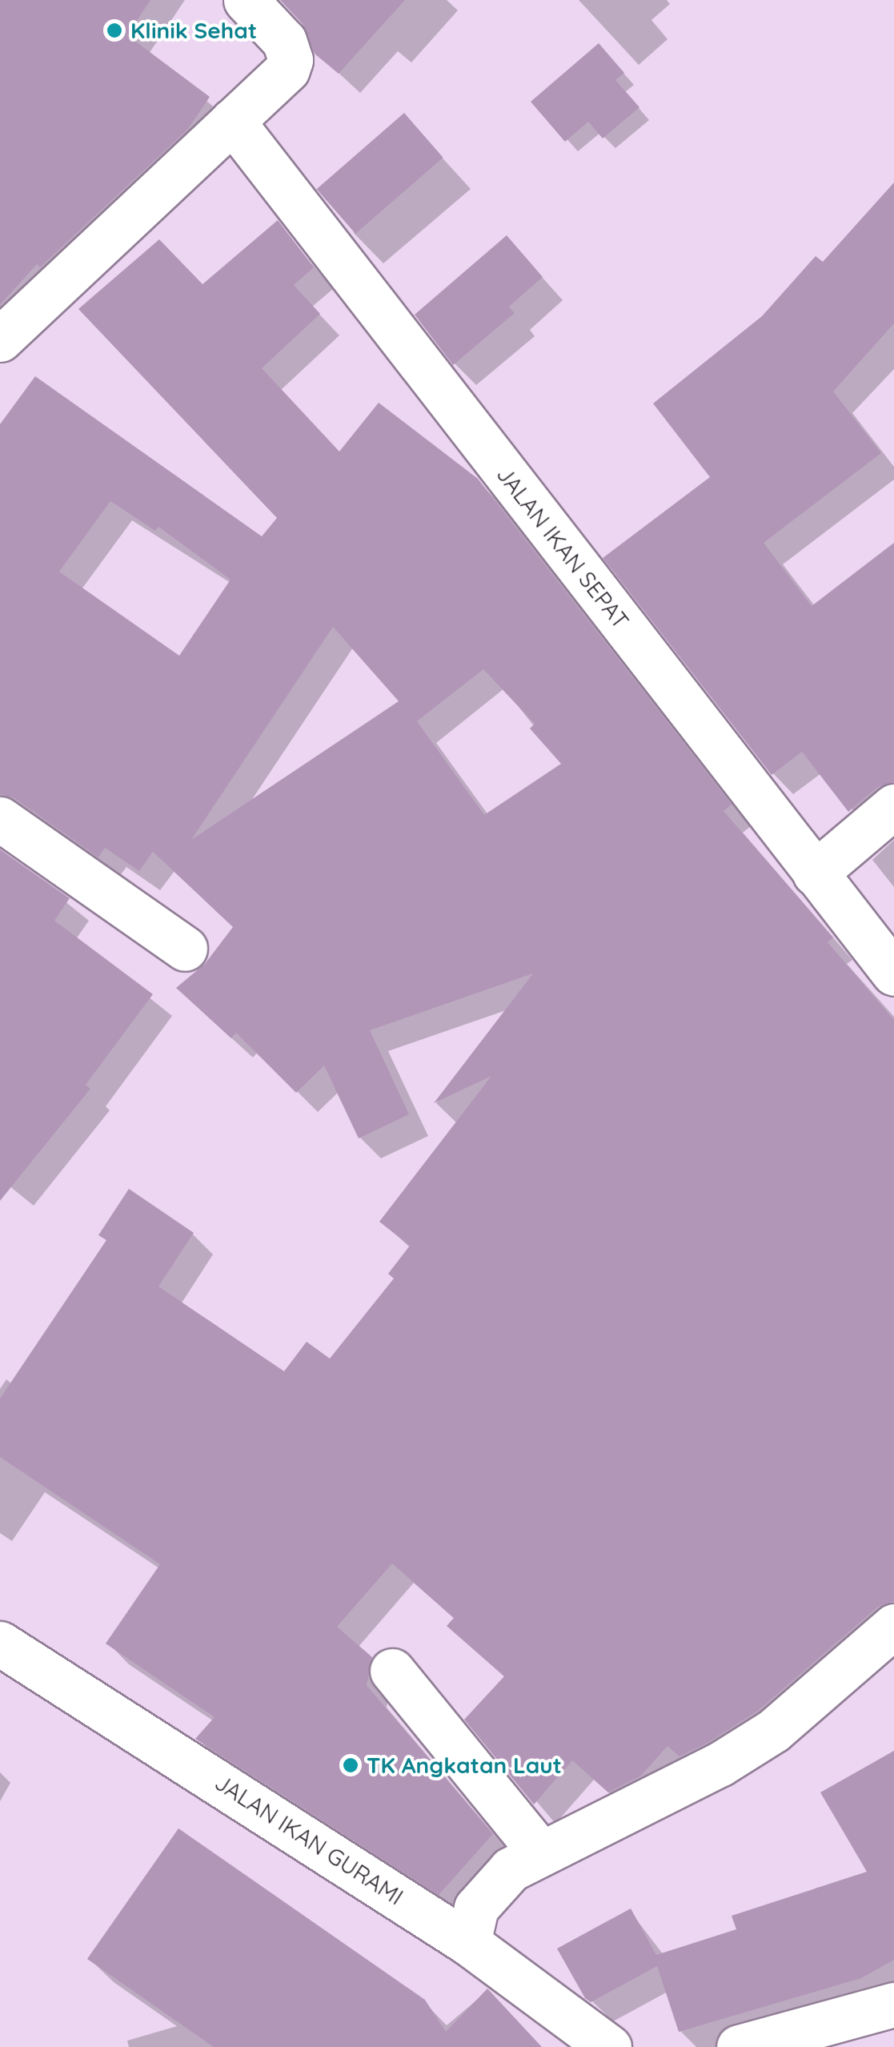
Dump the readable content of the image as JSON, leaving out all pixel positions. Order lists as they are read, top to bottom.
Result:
{
  "streets": {
    "street": ["JALAN IKAN SEPAT", "JALAN IKAN GURAMI"]
  },
  "places": ["Klinik Sehat", "TK Angkatan Laut"]
}
